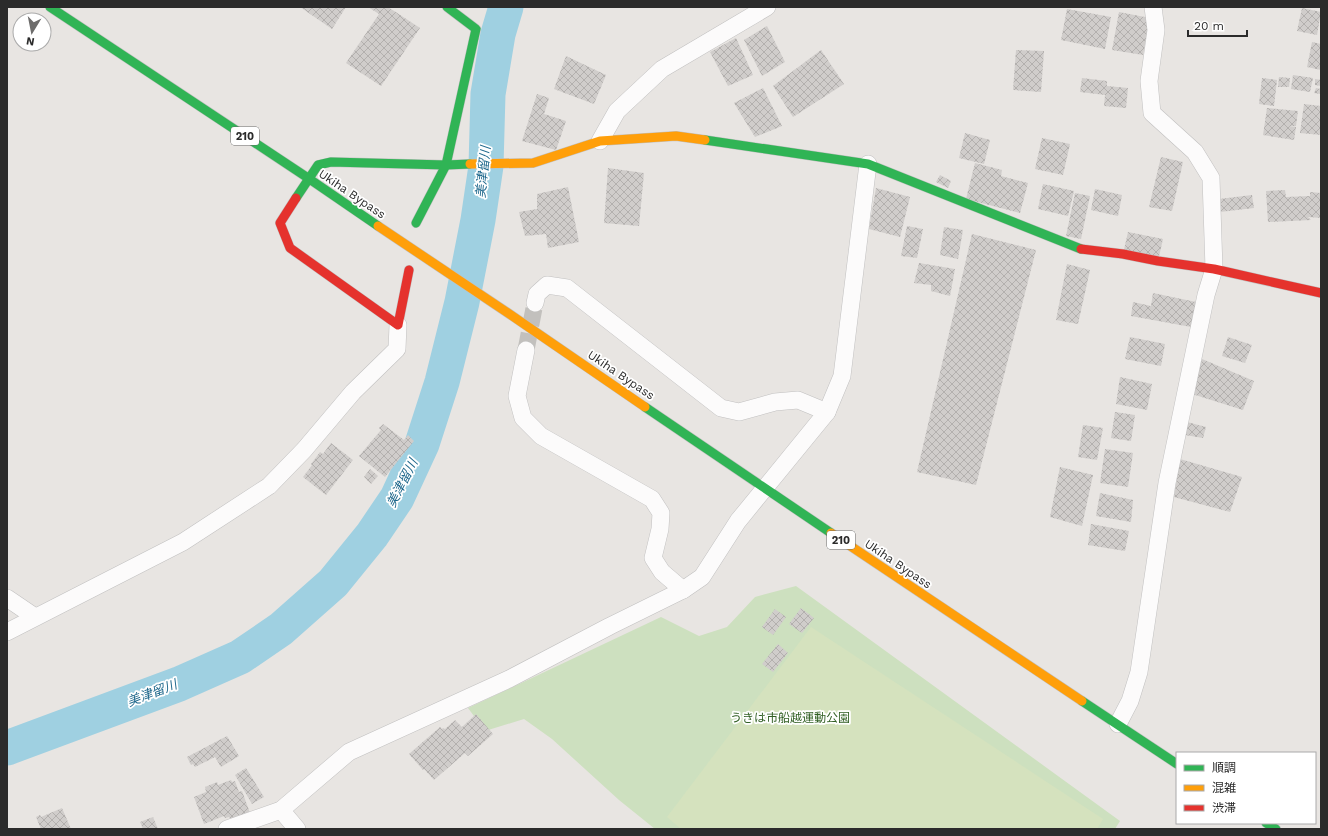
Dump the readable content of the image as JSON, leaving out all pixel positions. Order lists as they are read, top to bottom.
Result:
{
  "streets": {
    "main road": ["210", "Ukiha Bypass"]
  },
  "water": ["美津留川"],
  "parks": ["うきは市船越運動公園"],
  "legend": ["順調", "混雑", "渋滞"],
  "scale_bar": "20 m",
  "north": "bottom"
}
